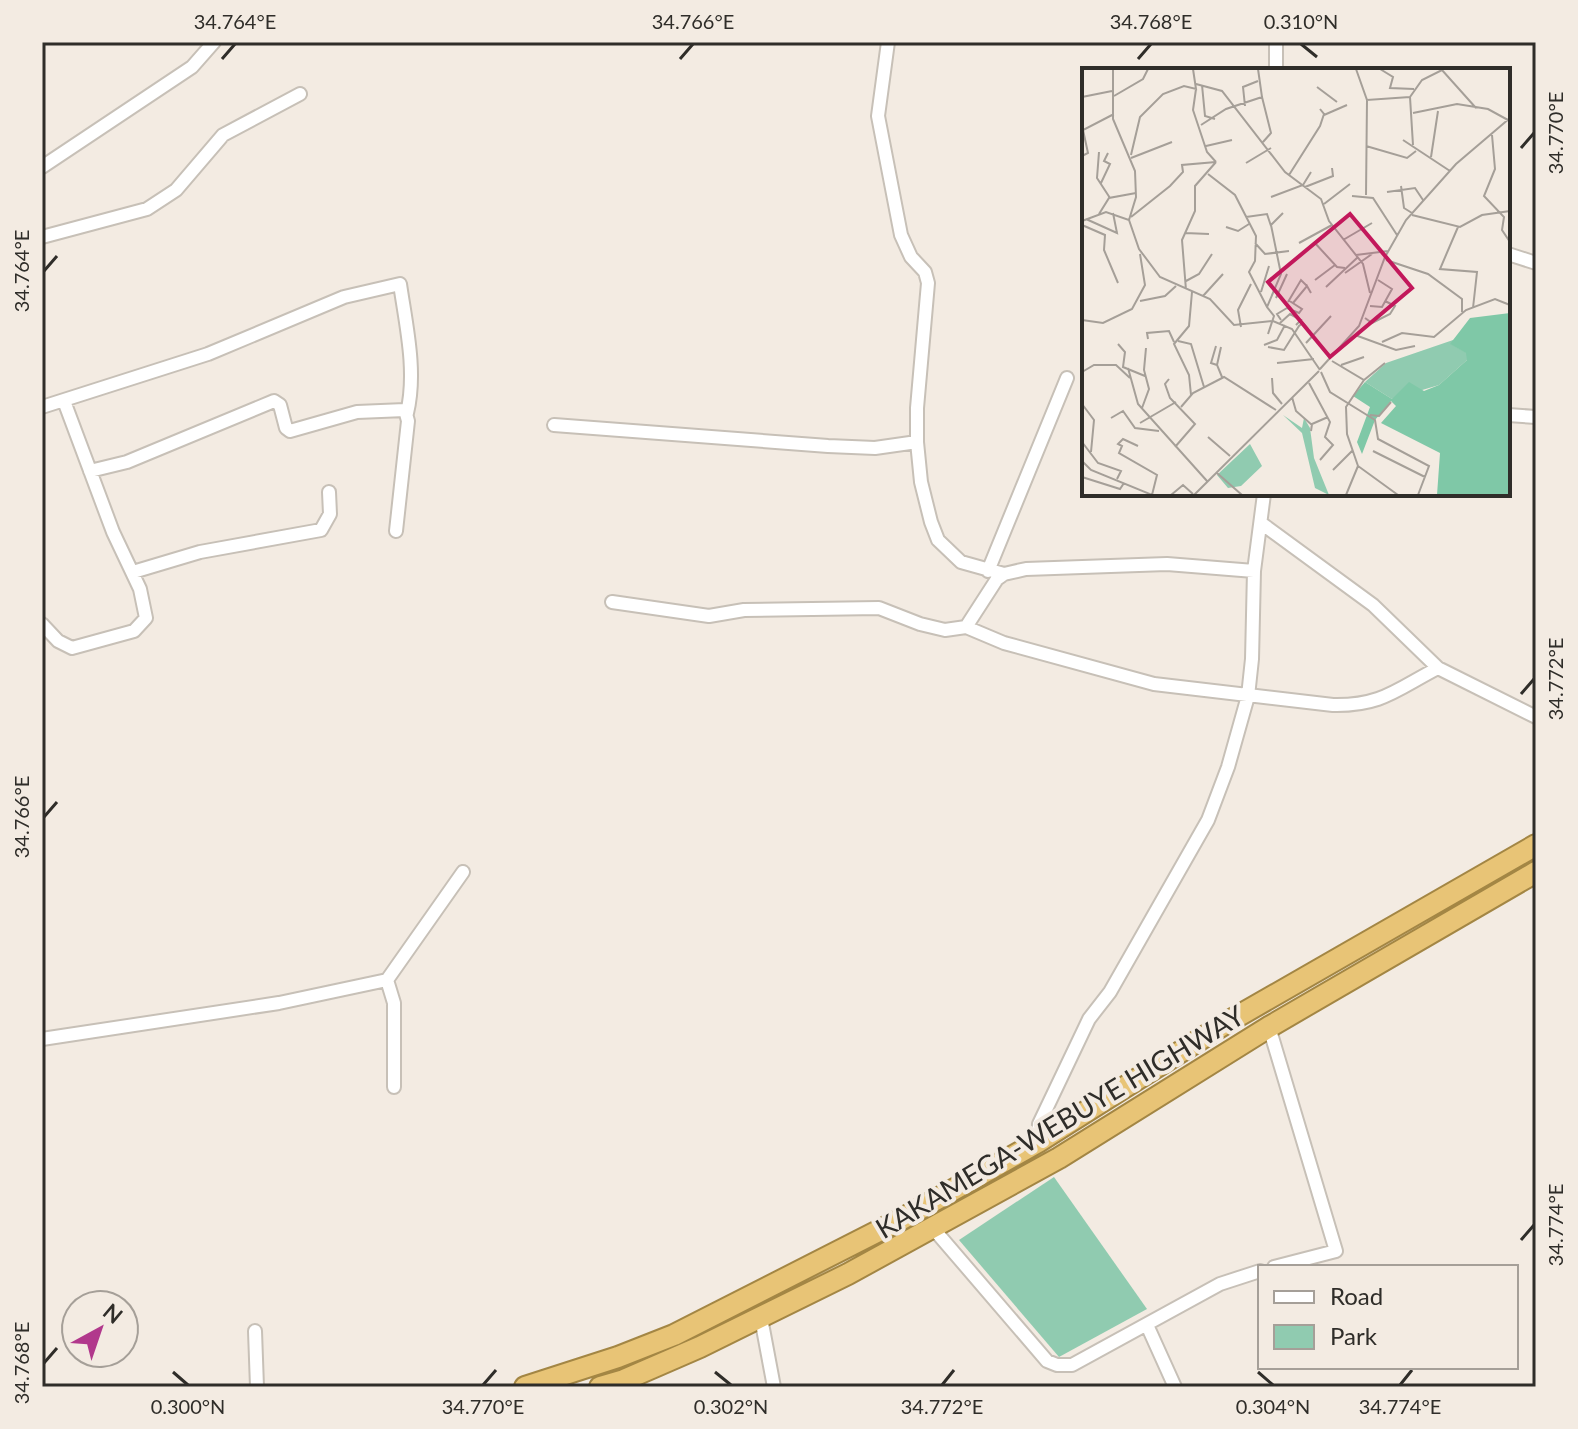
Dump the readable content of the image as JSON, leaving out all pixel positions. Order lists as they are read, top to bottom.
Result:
{
  "streets": {
    "highway": ["KAKAMEGA-WEBUYE HIGHWAY"]
  },
  "legend": ["Road", "Park"],
  "north": "top right",
  "coordinates": [
    "34.764°E",
    "34.766°E",
    "34.768°E",
    "0.310°N",
    "34.770°E",
    "34.772°E",
    "34.774°E",
    "0.300°N",
    "0.302°N",
    "0.304°N"
  ]
}
